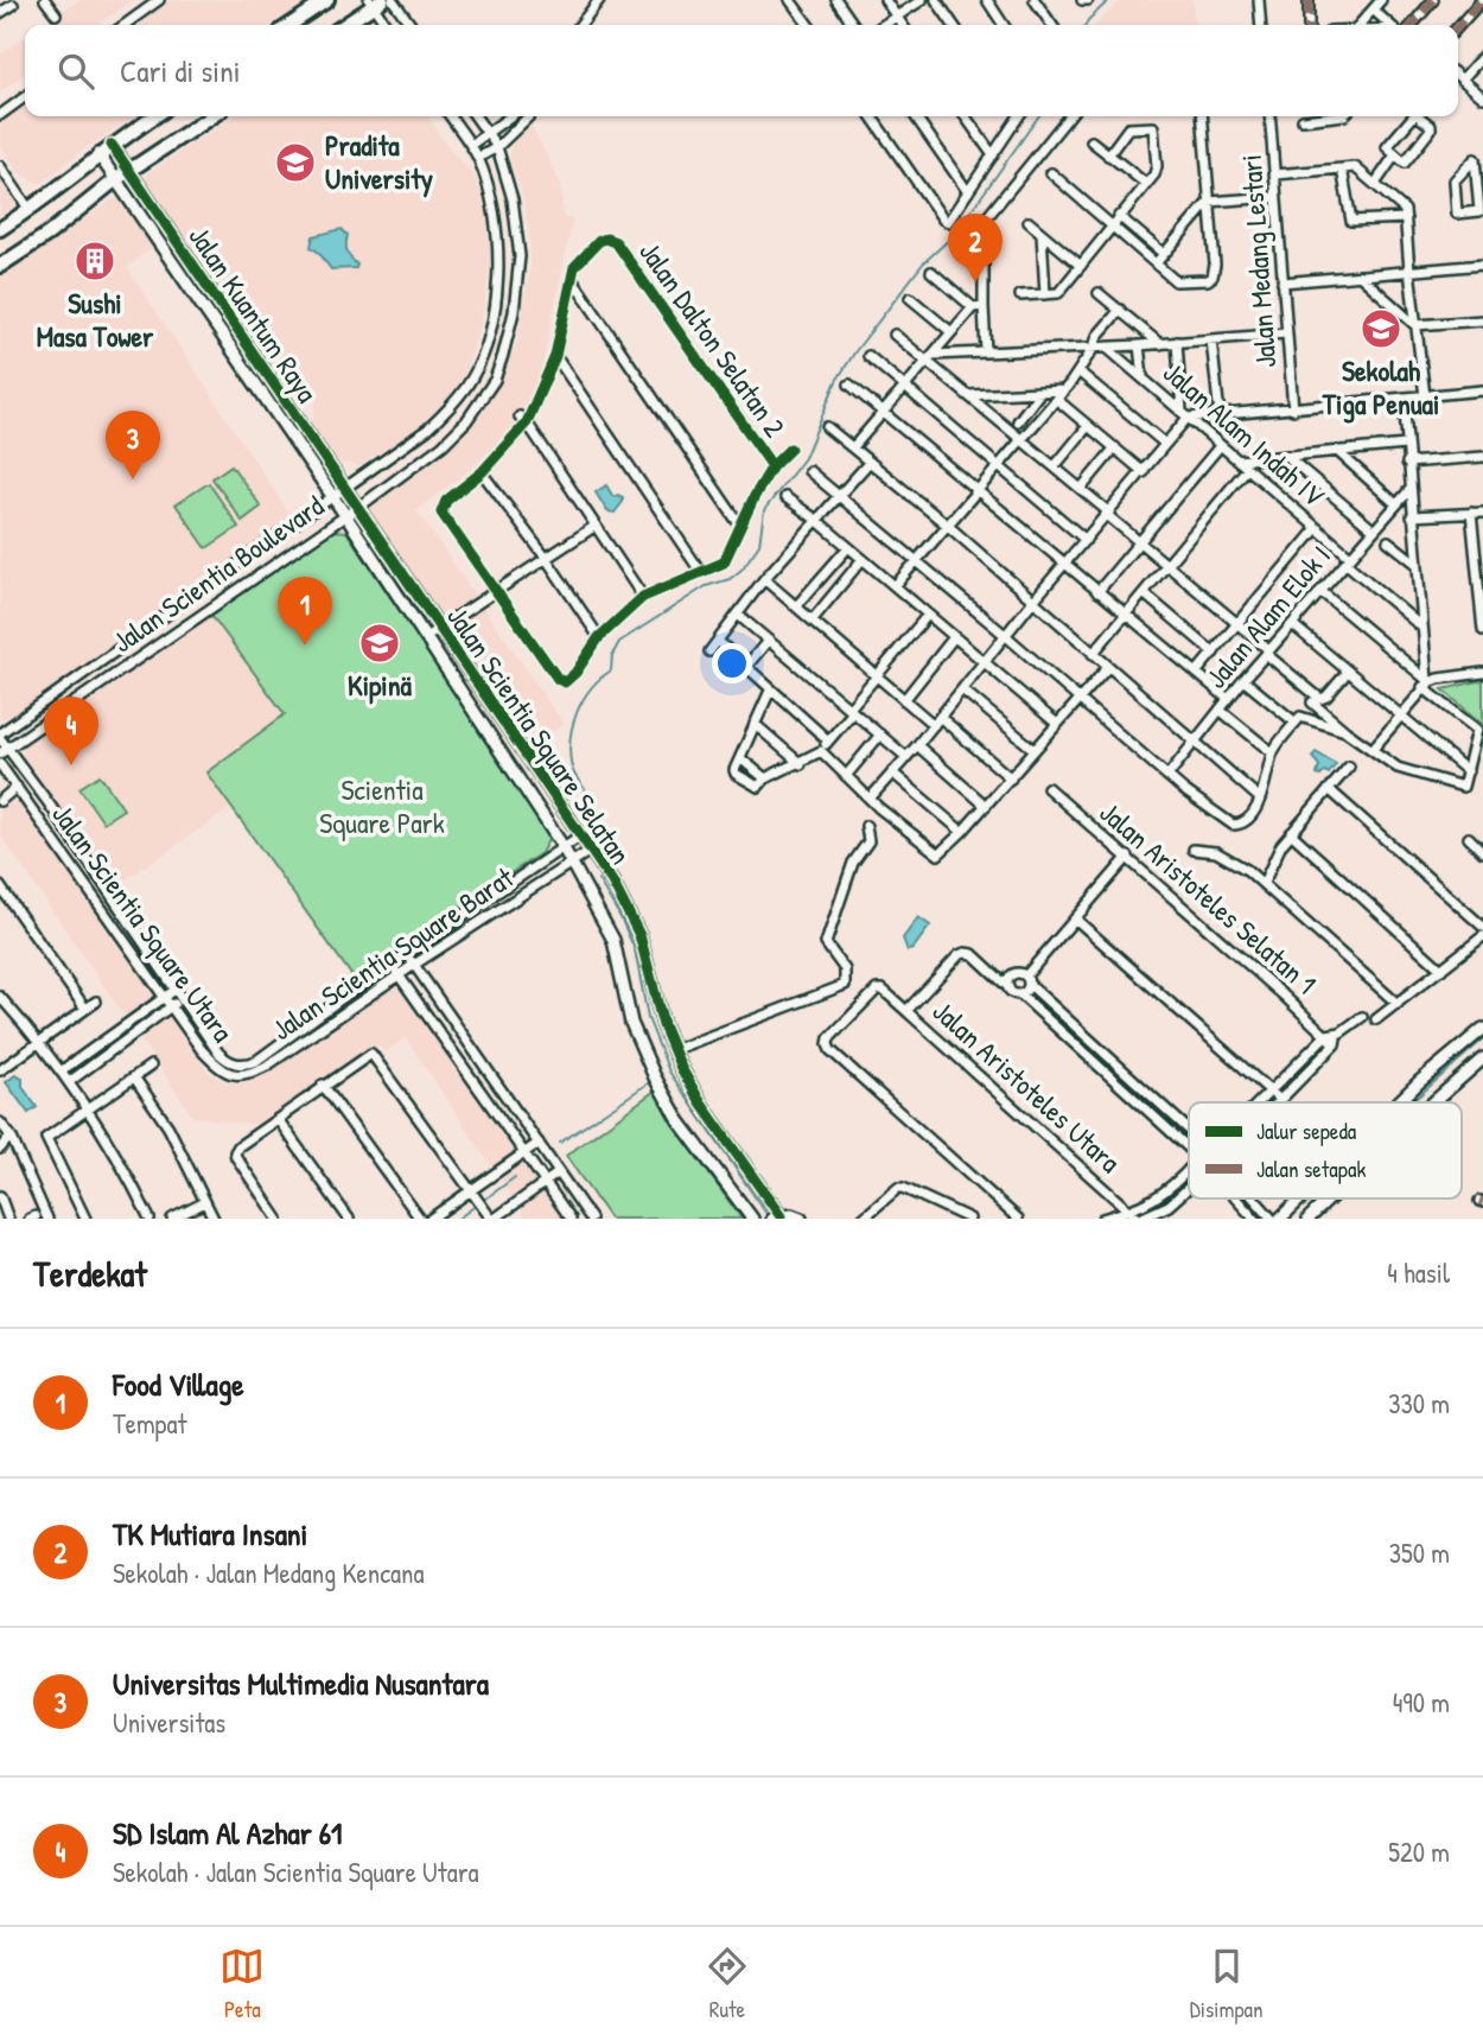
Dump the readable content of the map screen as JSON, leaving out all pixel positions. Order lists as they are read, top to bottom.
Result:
{
  "streets": {
    "street": [
      "Jalan Medang Lestari",
      "Jalan Kuantum Raya",
      "Jalan Dalton Selatan 2",
      "Jalan Alam Indah IV",
      "Jalan Scientia Boulevard",
      "Jalan Alam Elok I",
      "Jalan Scientia Square Selatan",
      "Jalan Aristoteles Selatan 1",
      "Jalan Scientia Square Utara",
      "Jalan Scientia Square Barat",
      "Jalan Aristoteles Utara"
    ]
  },
  "crossings": [
    ["Jalan Kuantum Raya", "Jalan Scientia Boulevard"],
    ["Jalan Kuantum Raya", "Jalan Scientia Square Selatan"],
    ["Jalan Alam Indah IV", "Jalan Alam Elok I"],
    ["Jalan Scientia Boulevard", "Jalan Scientia Square Selatan"],
    ["Jalan Scientia Boulevard", "Jalan Scientia Square Utara"],
    ["Jalan Scientia Square Selatan", "Jalan Scientia Square Barat"],
    ["Jalan Scientia Square Utara", "Jalan Scientia Square Barat"]
  ],
  "parks": ["Scientia Square Park"],
  "places": {
    "school or university": ["Pradita University", "Sekolah Tiga Penuai", "Kipinä"],
    "building": ["Sushi Masa Tower"]
  },
  "legend": ["Jalur sepeda", "Jalan setapak"],
  "page": {
    "search": "Cari di sini",
    "pins": [
      "2",
      "3",
      "1",
      "4"
    ],
    "heading": ["Terdekat", "4 hasil"],
    "list": [
      {
        "mark": "1",
        "name": "Food Village",
        "note": "Tempat",
        "value": "330 m"
      },
      {
        "mark": "2",
        "name": "TK Mutiara Insani",
        "note": "Sekolah · Jalan Medang Kencana",
        "value": "350 m"
      },
      {
        "mark": "3",
        "name": "Universitas Multimedia Nusantara",
        "note": "Universitas",
        "value": "490 m"
      },
      {
        "mark": "4",
        "name": "SD Islam Al Azhar 61",
        "note": "Sekolah · Jalan Scientia Square Utara",
        "value": "520 m"
      }
    ],
    "nav": ["Peta", "Rute", "Disimpan"]
  }
}
